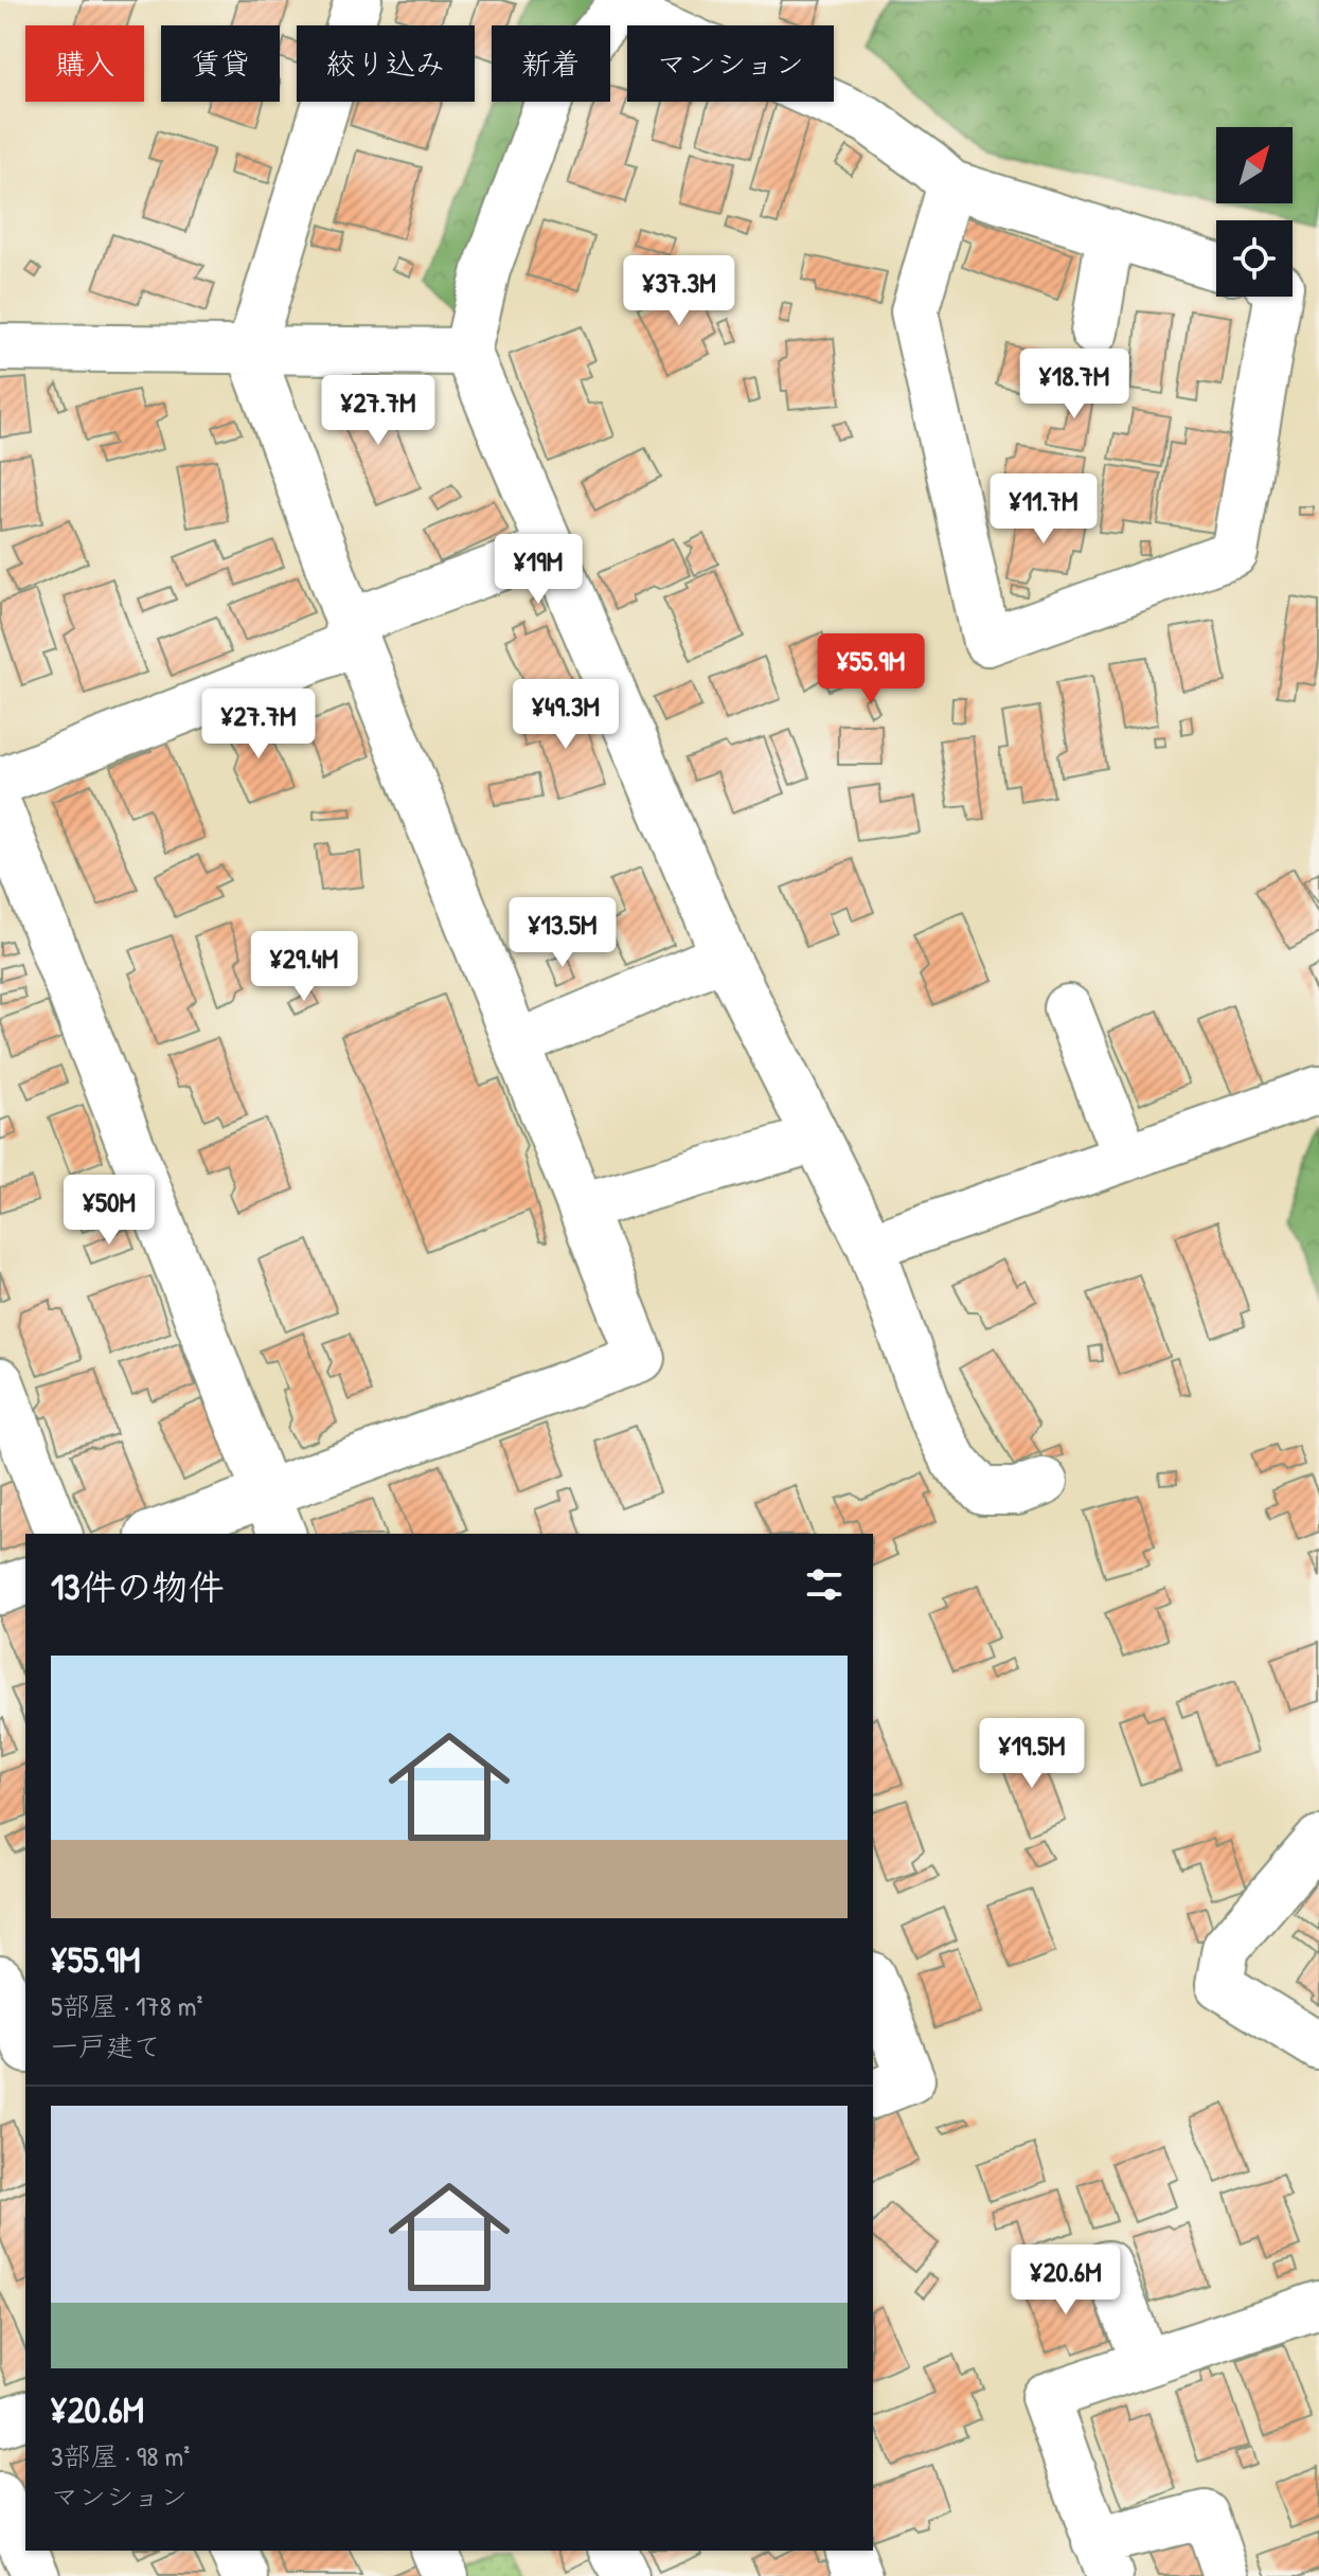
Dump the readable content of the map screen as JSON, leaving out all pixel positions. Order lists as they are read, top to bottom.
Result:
{
  "north": "top right",
  "page": {
    "chip": [
      "購入",
      "賃貸",
      "絞り込み",
      "新着",
      "マンション"
    ],
    "price": [
      "¥37.3M",
      "¥18.7M",
      "¥27.7M",
      "¥11.7M",
      "¥19M",
      "¥55.9M",
      "¥49.3M",
      "¥27.7M",
      "¥13.5M",
      "¥29.4M",
      "¥50M",
      "¥19.5M",
      "¥20.6M"
    ],
    "heading": "13件の物件",
    "list": [
      {
        "name": "¥55.9M",
        "note": "5部屋 · 178 m² · 一戸建て"
      },
      {
        "name": "¥20.6M",
        "note": "3部屋 · 98 m² · マンション"
      }
    ]
  }
}
